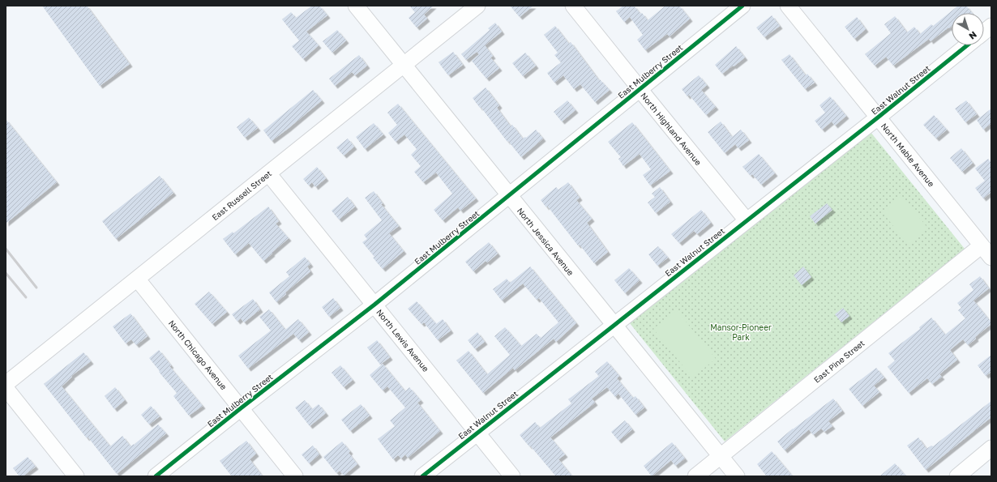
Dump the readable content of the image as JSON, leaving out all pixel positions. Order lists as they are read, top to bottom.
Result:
{
  "streets": {
    "street": [
      "East Mulberry Street",
      "East Walnut Street",
      "North Highland Avenue",
      "North Mable Avenue",
      "East Russell Street",
      "North Jessica Avenue",
      "North Lewis Avenue",
      "North Chicago Avenue",
      "East Pine Street"
    ]
  },
  "crossings": [
    ["East Mulberry Street", "North Highland Avenue"],
    ["East Mulberry Street", "North Jessica Avenue"],
    ["East Mulberry Street", "North Lewis Avenue"],
    ["East Mulberry Street", "North Chicago Avenue"],
    ["East Walnut Street", "North Highland Avenue"],
    ["East Walnut Street", "North Mable Avenue"],
    ["East Walnut Street", "North Jessica Avenue"],
    ["East Walnut Street", "North Lewis Avenue"],
    ["North Mable Avenue", "East Pine Street"],
    ["East Russell Street", "North Jessica Avenue"],
    ["East Russell Street", "North Lewis Avenue"],
    ["East Russell Street", "North Chicago Avenue"],
    ["North Jessica Avenue", "East Pine Street"]
  ],
  "parks": ["Mansor-Pioneer Park"],
  "north": "bottom right"
}
